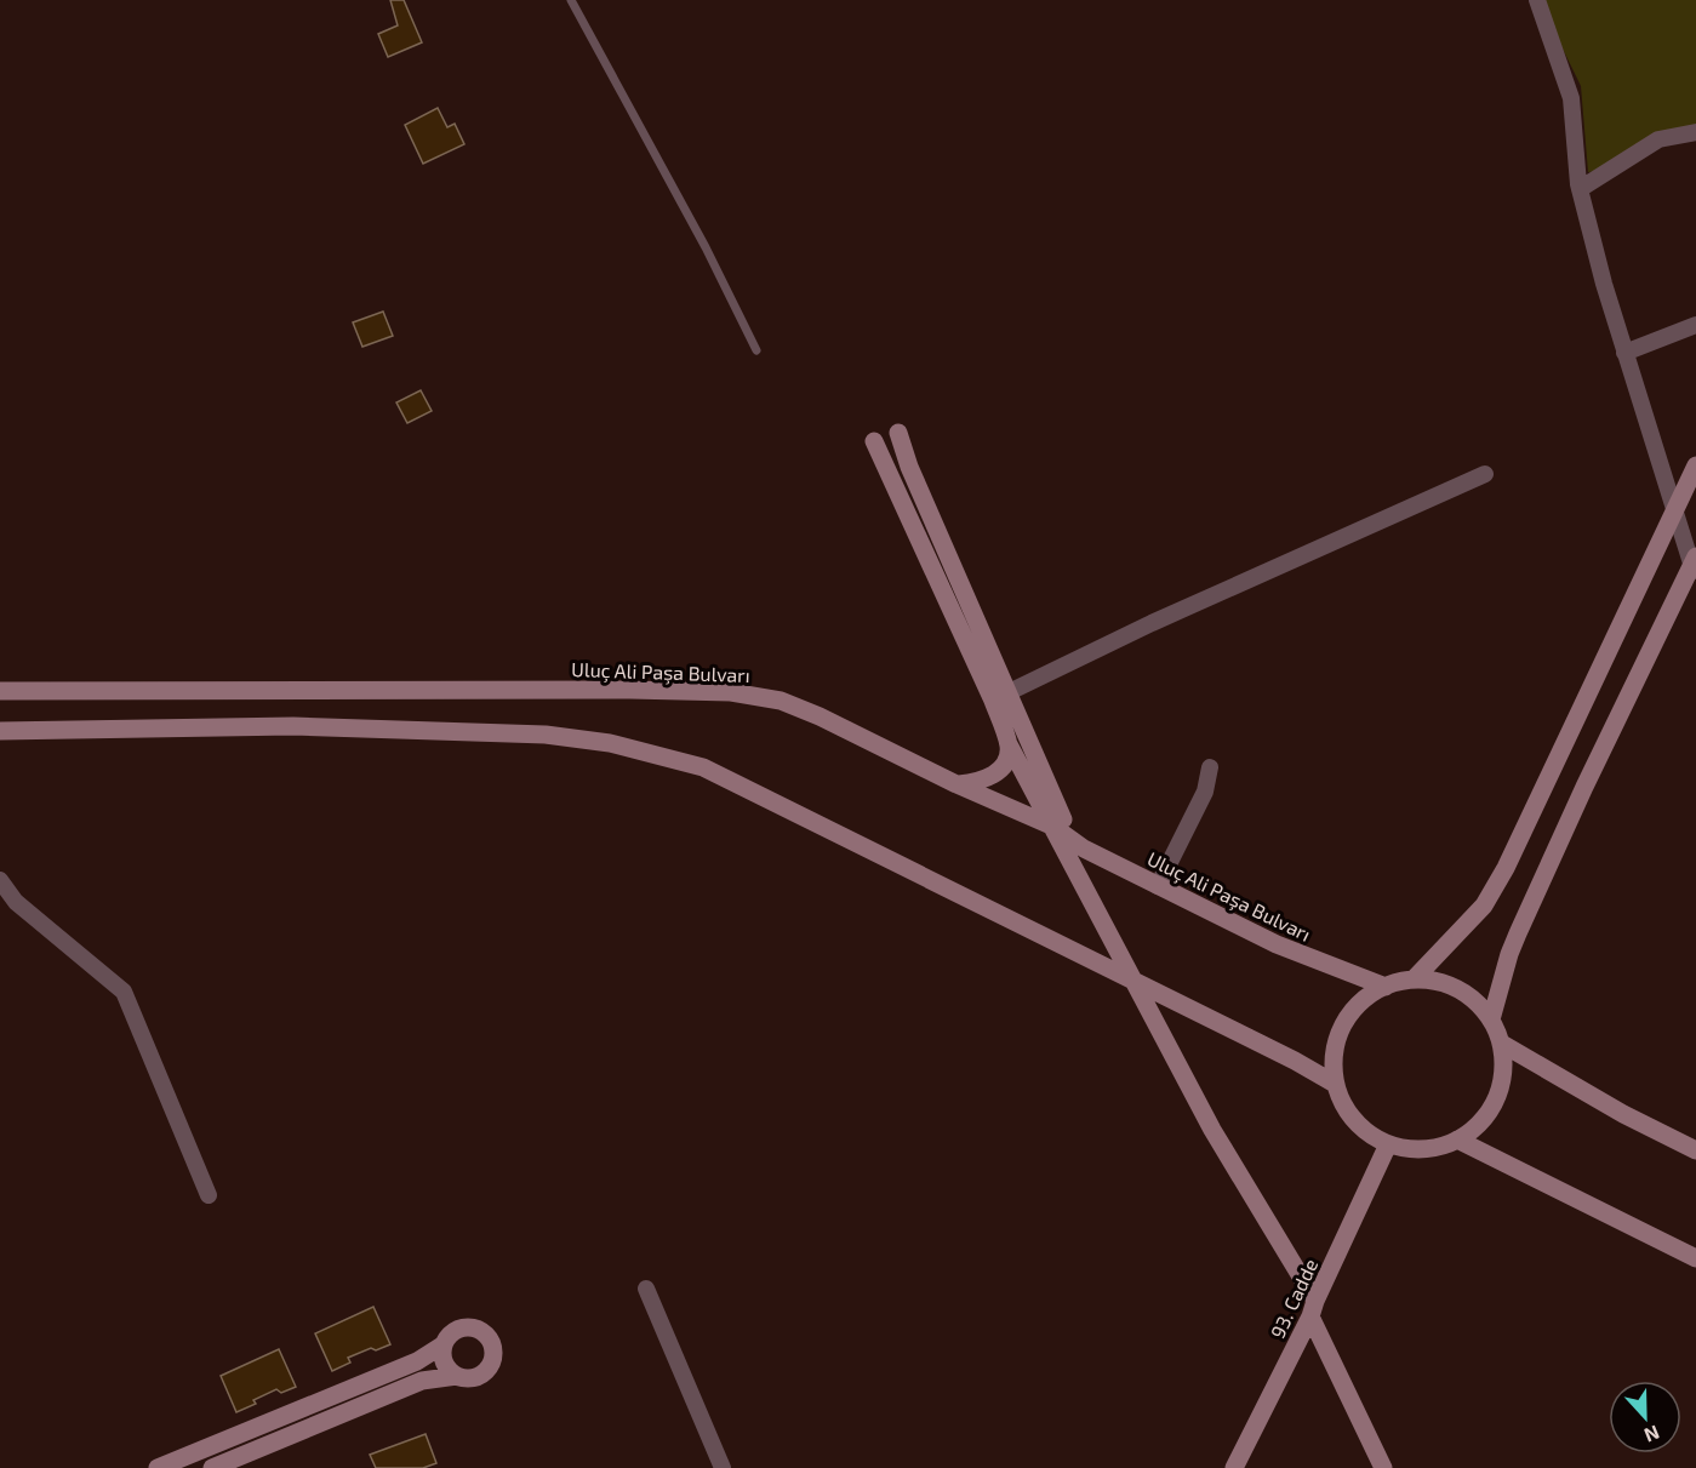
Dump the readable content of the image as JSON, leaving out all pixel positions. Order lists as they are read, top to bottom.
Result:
{
  "streets": {
    "street": ["Uluç Ali Paşa Bulvarı", "93. Cadde"]
  },
  "crossings": [
    ["Uluç Ali Paşa Bulvarı", "93. Cadde"]
  ],
  "north": "bottom"
}
